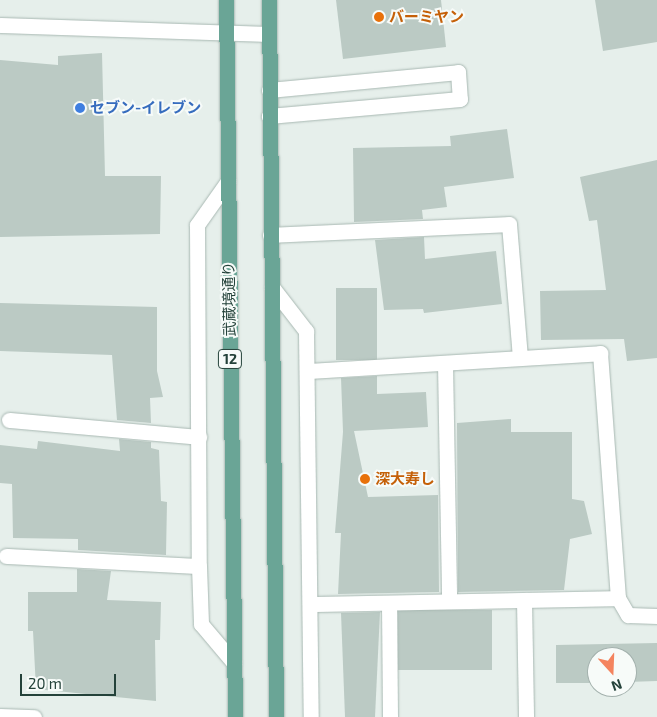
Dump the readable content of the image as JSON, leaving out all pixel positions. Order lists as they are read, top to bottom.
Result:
{
  "streets": {
    "main road": ["武蔵境通り", "12"]
  },
  "places": ["バーミヤン", "セブン-イレブン", "深大寿し"],
  "scale_bar": "20 m",
  "north": "bottom"
}
